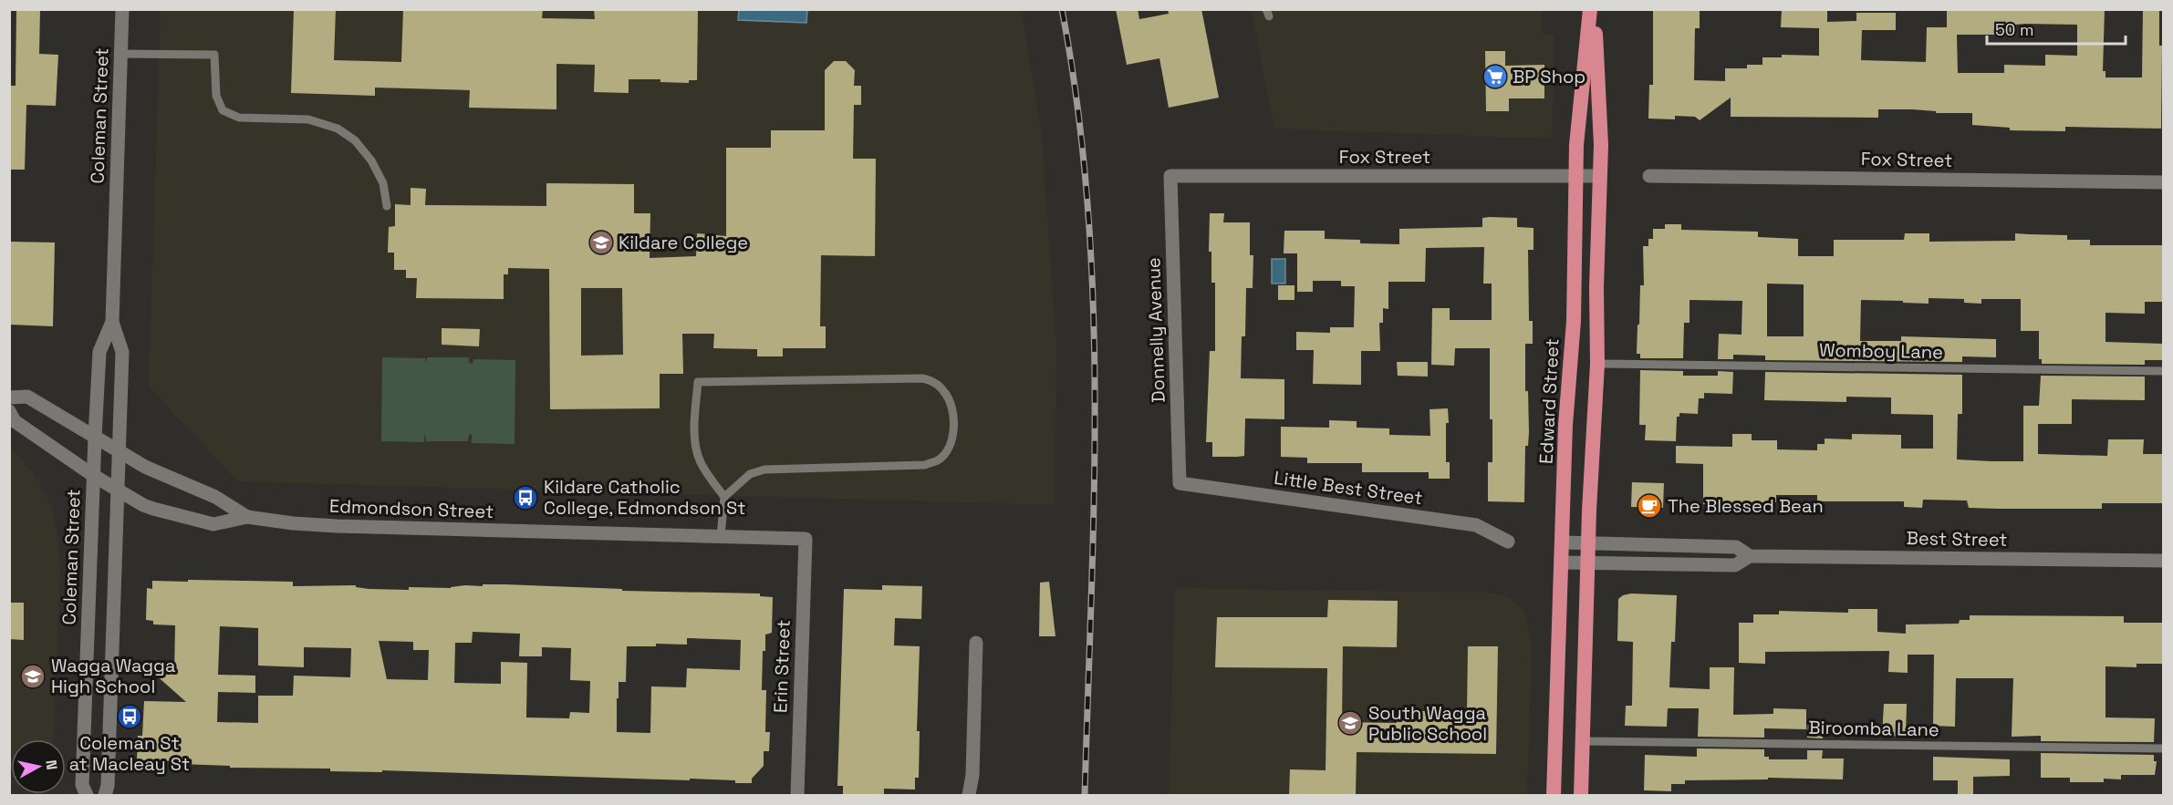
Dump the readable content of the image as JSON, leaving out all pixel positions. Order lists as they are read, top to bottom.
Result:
{
  "streets": {
    "highway": ["Edward Street"],
    "street": [
      "Coleman Street",
      "Fox Street",
      "Donnelly Avenue",
      "Little Best Street",
      "Edmondson Street",
      "Best Street",
      "Erin Street"
    ],
    "lane": ["Womboy Lane", "Biroomba Lane"]
  },
  "crossings": [
    ["Coleman Street", "Edmondson Street"],
    ["Fox Street", "Donnelly Avenue"],
    ["Fox Street", "Edward Street"],
    ["Donnelly Avenue", "Little Best Street"],
    ["Womboy Lane", "Edward Street"],
    ["Edward Street", "Best Street"],
    ["Edward Street", "Biroomba Lane"],
    ["Edmondson Street", "Erin Street"]
  ],
  "places": {
    "supermarket": ["BP Shop"],
    "school or university": ["Kildare College", "Wagga Wagga High School", "South Wagga Public School"],
    "bus stop": ["Kildare Catholic College, Edmondson St", "Coleman St at Macleay St"],
    "cafe": ["The Blessed Bean"]
  },
  "scale_bar": "50 m",
  "north": "right"
}
